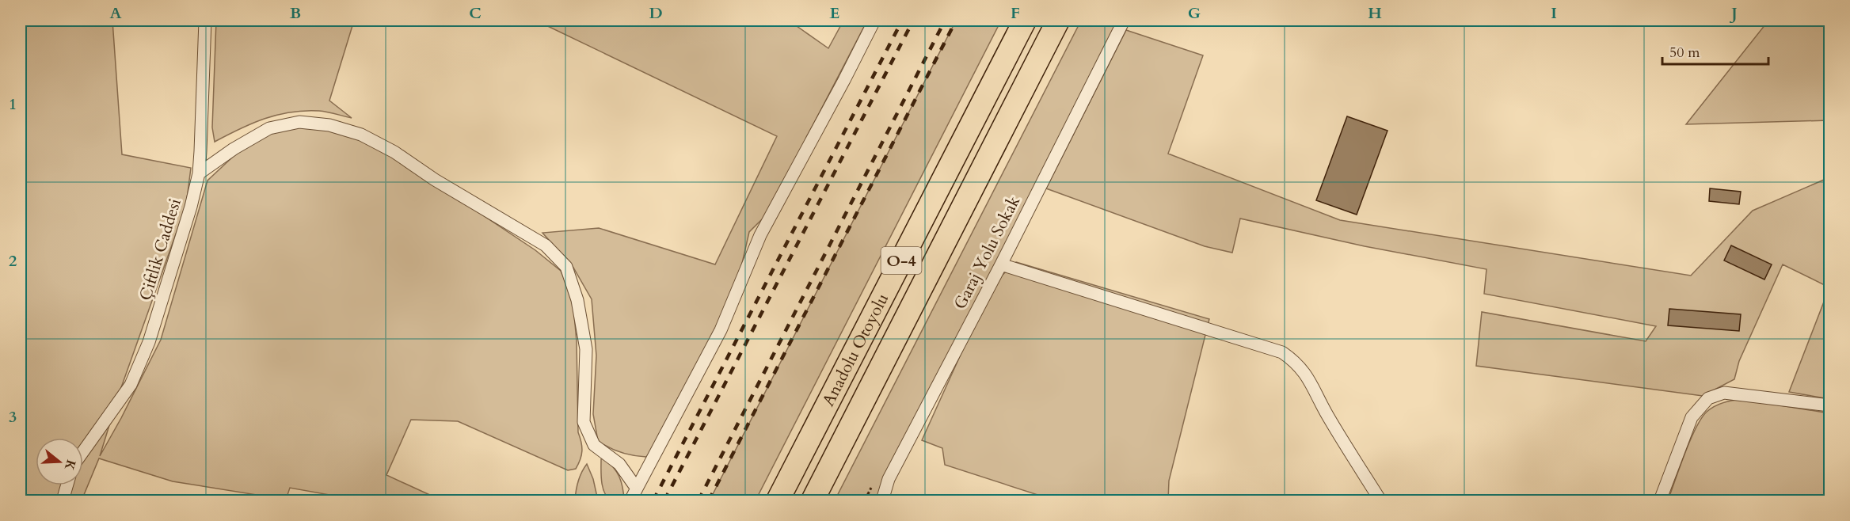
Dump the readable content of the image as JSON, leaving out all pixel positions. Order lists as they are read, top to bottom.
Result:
{
  "streets": {
    "highway": ["O-4", "Anadolu Otoyolu"],
    "street": ["Çiftlik Caddesi", "Garaj Yolu Sokak"]
  },
  "scale_bar": "50 m",
  "north": "right",
  "grid": {
    "columns": [
      "A",
      "B",
      "C",
      "D",
      "E",
      "F",
      "G",
      "H",
      "I",
      "J"
    ],
    "rows": ["1", "2", "3"]
  }
}
